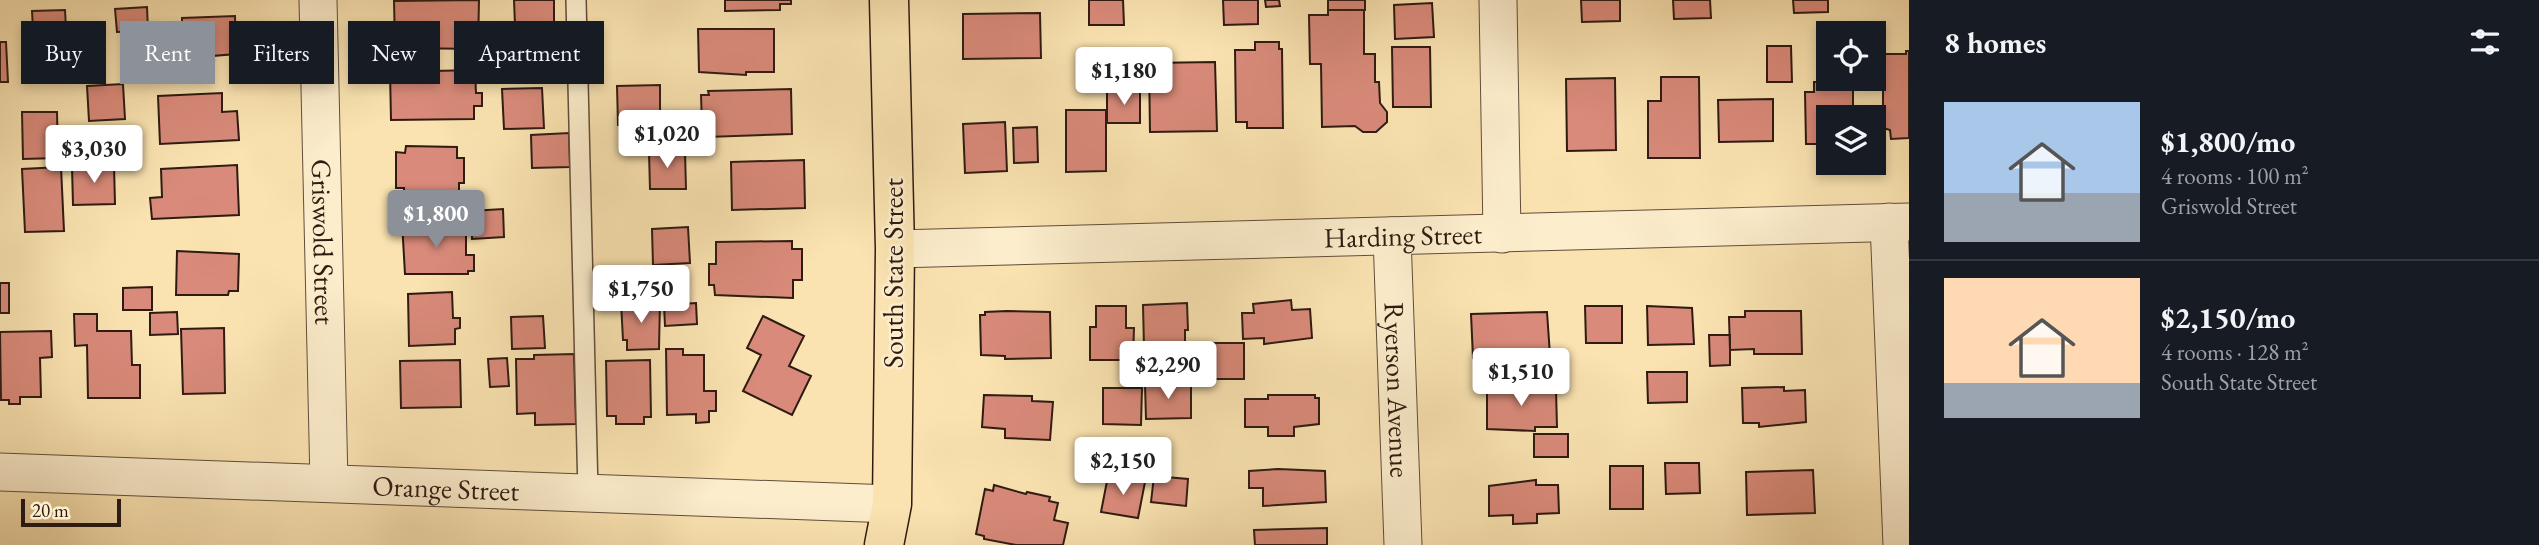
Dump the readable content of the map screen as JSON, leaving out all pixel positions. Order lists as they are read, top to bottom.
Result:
{
  "streets": {
    "main road": ["South State Street"],
    "street": [
      "Harding Street",
      "Griswold Street",
      "Ryerson Avenue",
      "Orange Street"
    ]
  },
  "crossings": [
    ["Harding Street", "South State Street"],
    ["Harding Street", "Ryerson Avenue"],
    ["Griswold Street", "Orange Street"],
    ["South State Street", "Orange Street"]
  ],
  "scale_bar": "20 m",
  "page": {
    "heading": "8 homes",
    "chip": [
      "Buy",
      "Rent",
      "Filters",
      "New",
      "Apartment"
    ],
    "price": [
      "$1,180",
      "$1,020",
      "$3,030",
      "$1,800",
      "$1,750",
      "$2,290",
      "$1,510",
      "$2,150"
    ],
    "list": [
      {
        "name": "$1,800/mo",
        "note": "4 rooms · 100 m² · Griswold Street"
      },
      {
        "name": "$2,150/mo",
        "note": "4 rooms · 128 m² · South State Street"
      }
    ],
    "scale": "20 m"
  }
}
